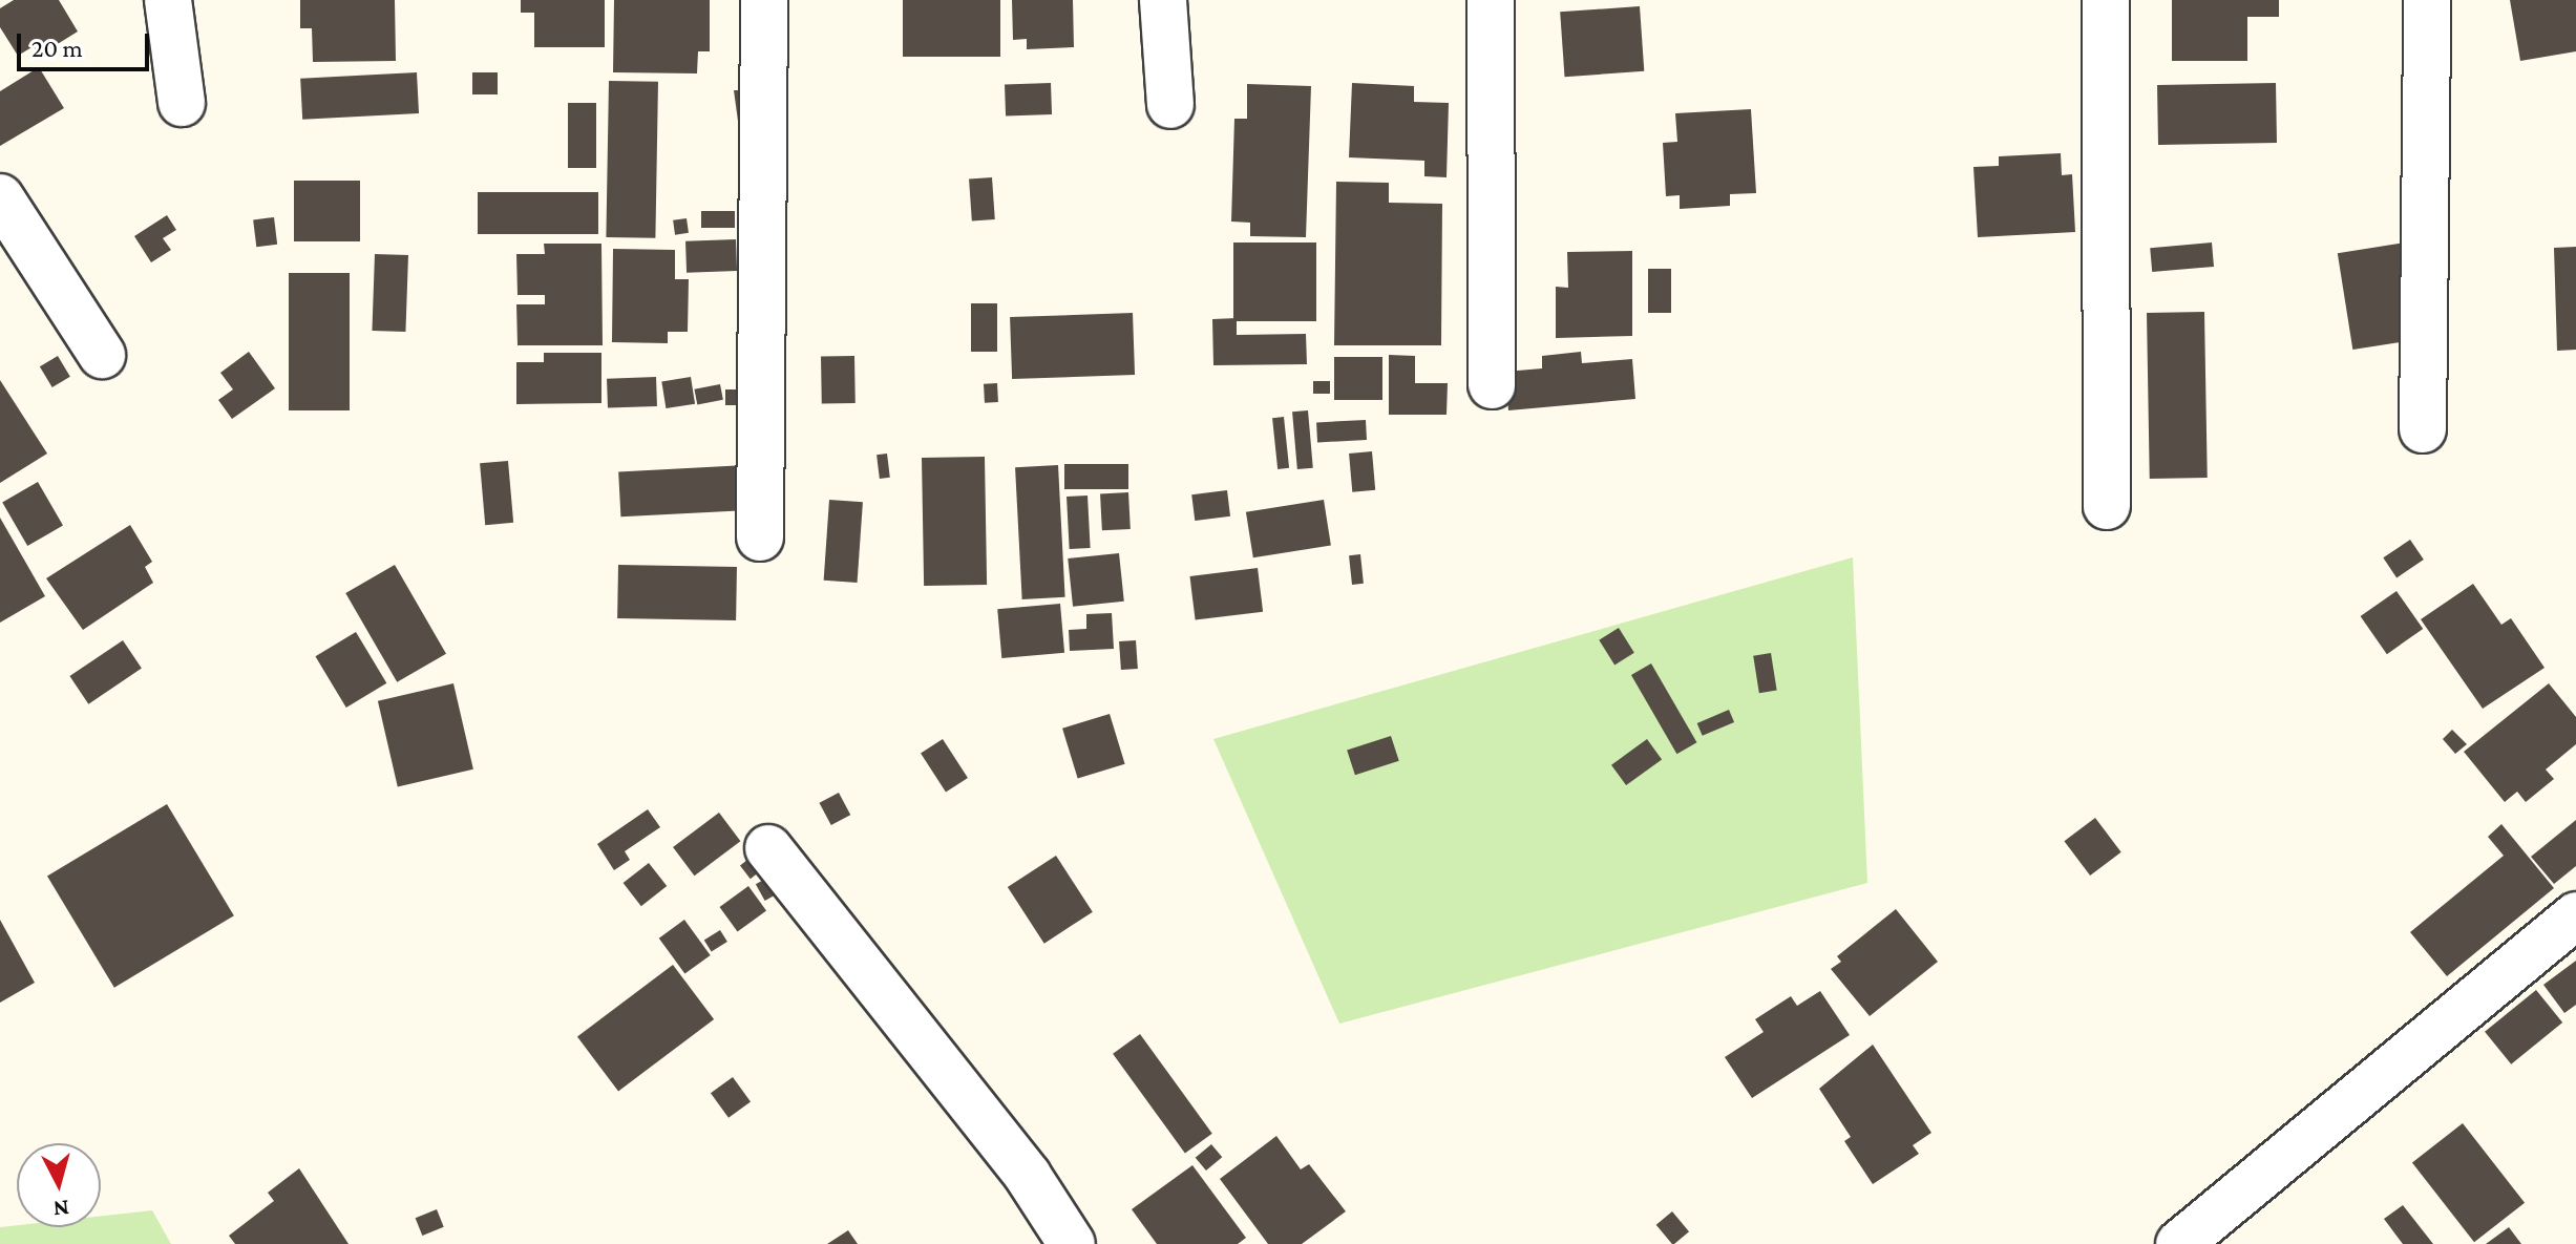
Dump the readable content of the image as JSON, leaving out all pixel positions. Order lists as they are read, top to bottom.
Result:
{
  "scale_bar": "20 m",
  "north": "bottom"
}
